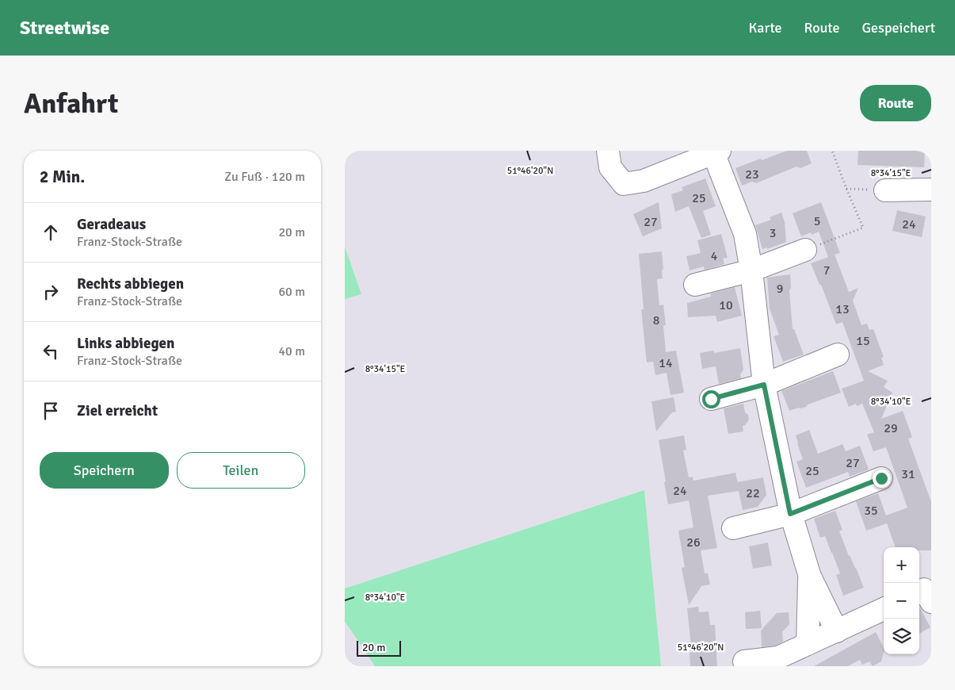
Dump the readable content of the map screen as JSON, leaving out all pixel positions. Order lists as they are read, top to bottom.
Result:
{
  "house_numbers": [
    "23",
    "25",
    "5",
    "27",
    "24",
    "3",
    "4",
    "7",
    "9",
    "10",
    "13",
    "8",
    "15",
    "14",
    "29",
    "27",
    "25",
    "31",
    "24",
    "22",
    "35",
    "26"
  ],
  "scale_bar": "20 m",
  "page": {
    "header": "Streetwise",
    "nav": ["Karte", "Route", "Gespeichert"],
    "buttons": [
      "Route",
      ["Speichern", "Teilen"]
    ],
    "title": "Anfahrt",
    "heading": ["2 Min.", "Zu Fuß · 120 m"],
    "list": [
      ["Geradeaus", "Franz-Stock-Straße", "20 m"],
      ["Rechts abbiegen", "Franz-Stock-Straße", "60 m"],
      ["Links abbiegen", "Franz-Stock-Straße", "40 m"],
      "Ziel erreicht"
    ],
    "map_buttons": ["+", "−"],
    "scale": "20 m"
  },
  "coordinates": ["51°46'20\"N", "8°34'15\"E", "8°34'10\"E"]
}
